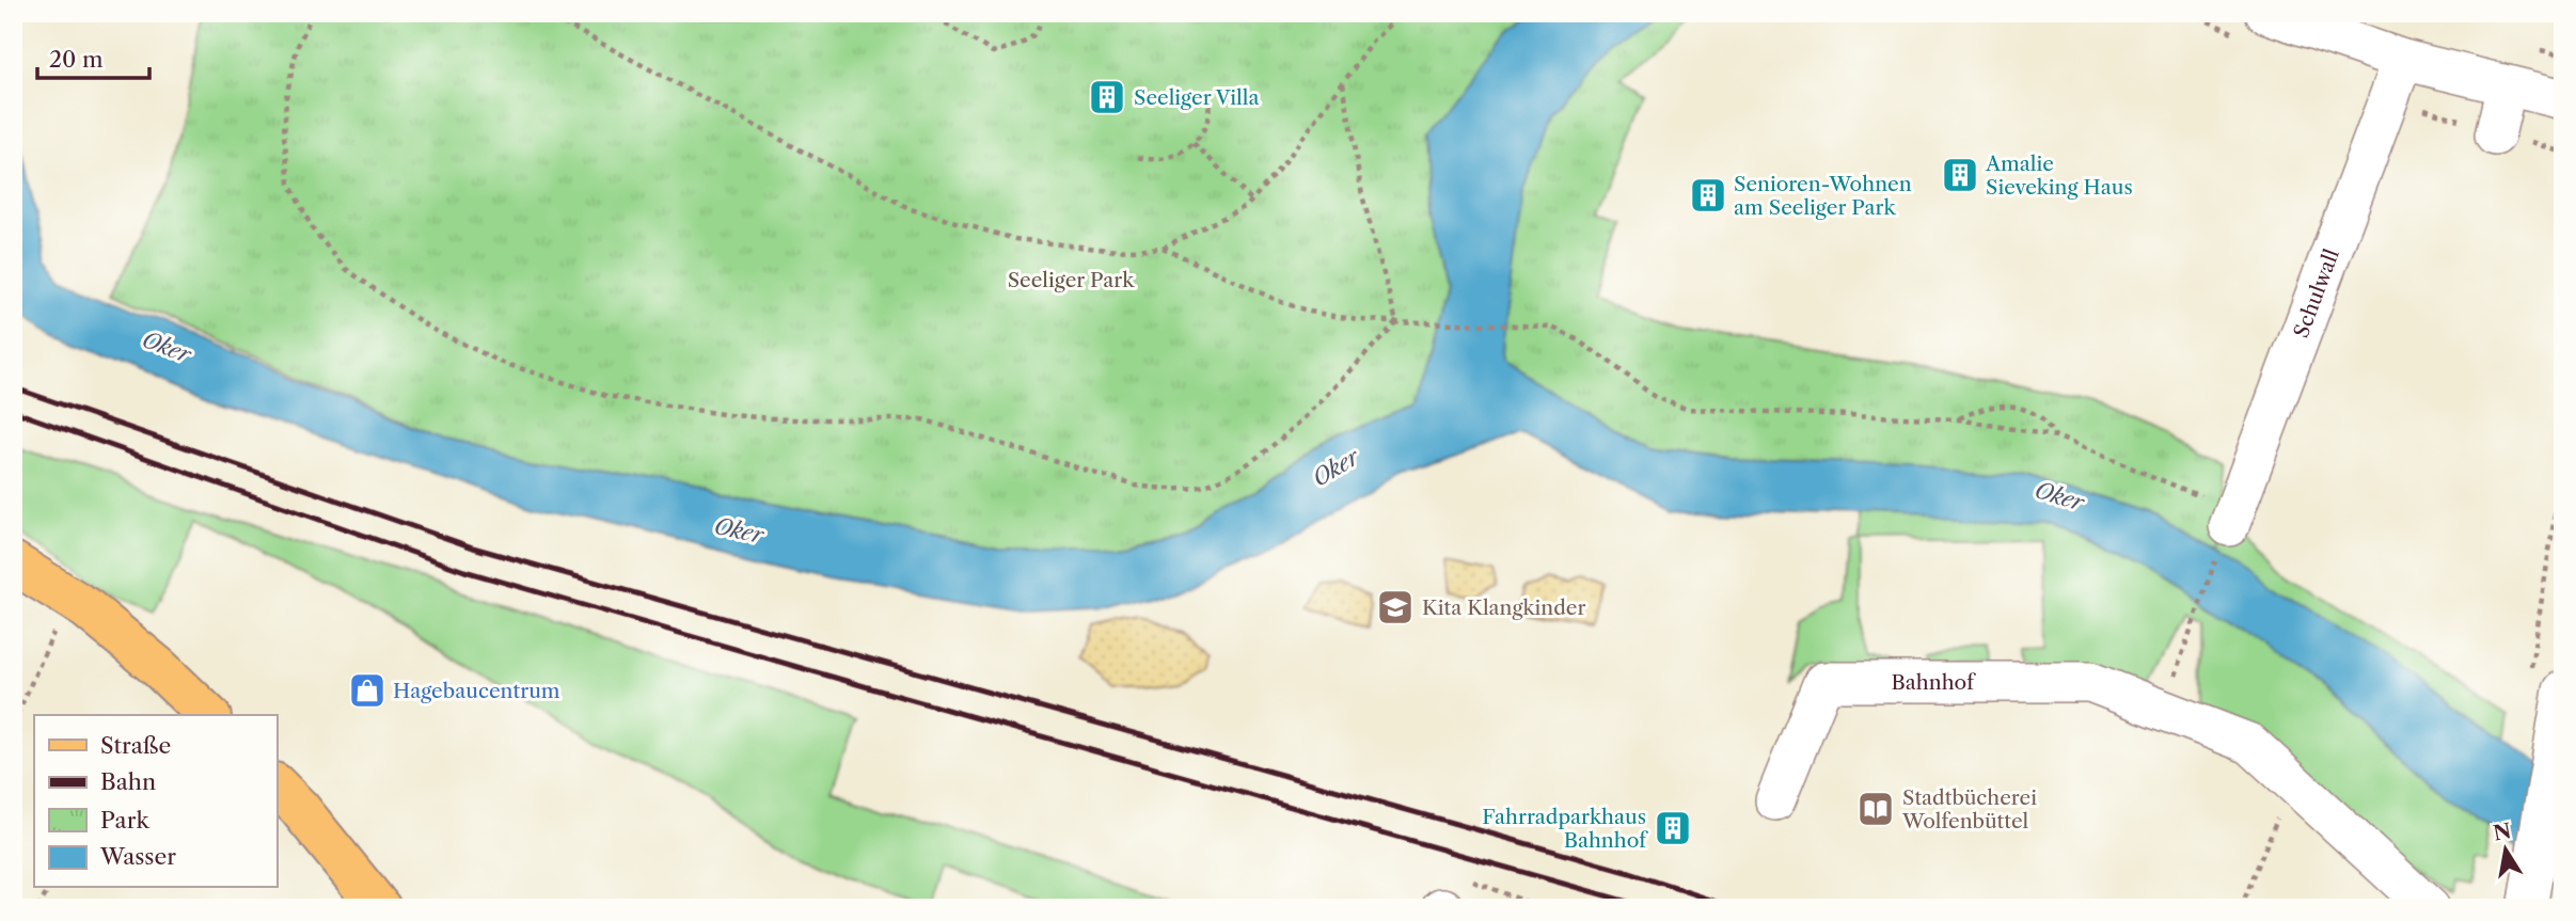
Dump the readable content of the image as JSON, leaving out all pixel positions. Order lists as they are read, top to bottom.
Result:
{
  "streets": {
    "street": ["Schulwall", "Bahnhof"]
  },
  "water": ["Oker"],
  "parks": ["Seeliger Park"],
  "places": {
    "building": [
      "Seeliger Villa",
      "Amalie Sieveking Haus",
      "Senioren-Wohnen am Seeliger Park",
      "Fahrradparkhaus Bahnhof"
    ],
    "school or university": ["Kita Klangkinder"],
    "shop": ["Hagebaucentrum"],
    "library": ["Stadtbücherei Wolfenbüttel"]
  },
  "legend": [
    "Straße",
    "Bahn",
    "Park",
    "Wasser"
  ],
  "scale_bar": "20 m",
  "north": "top"
}
